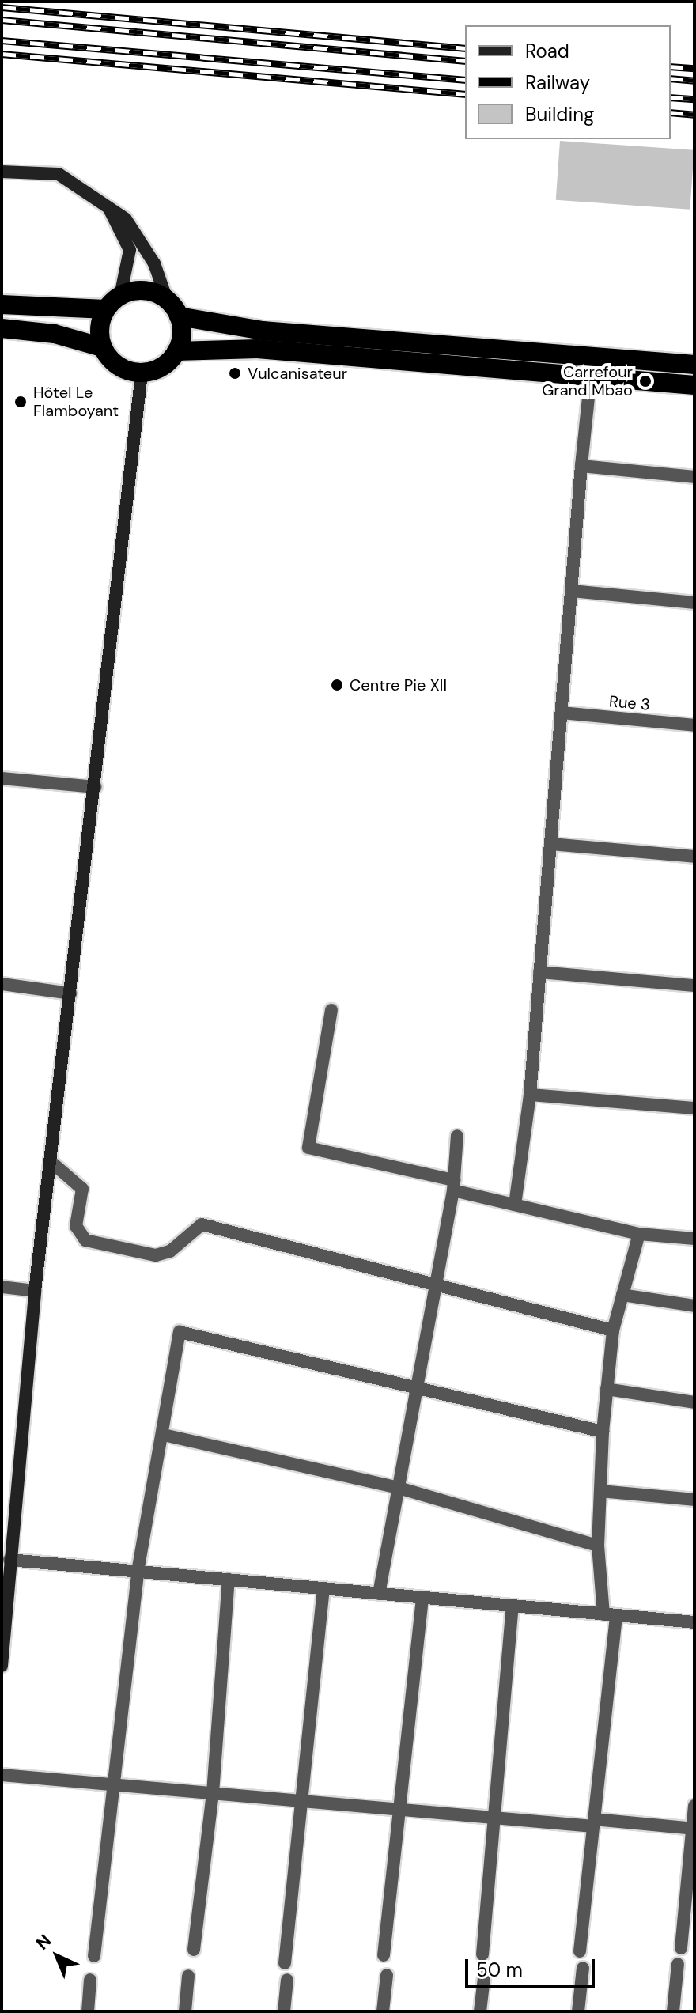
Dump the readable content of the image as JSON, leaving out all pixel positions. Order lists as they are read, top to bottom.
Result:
{
  "streets": {
    "street": ["Rue 3"]
  },
  "places": [
    "Vulcanisateur",
    "Carrefour Grand Mbao",
    "Hôtel Le Flamboyant",
    "Centre Pie XII"
  ],
  "legend": ["Road", "Railway", "Building"],
  "scale_bar": "50 m",
  "north": "top left"
}
